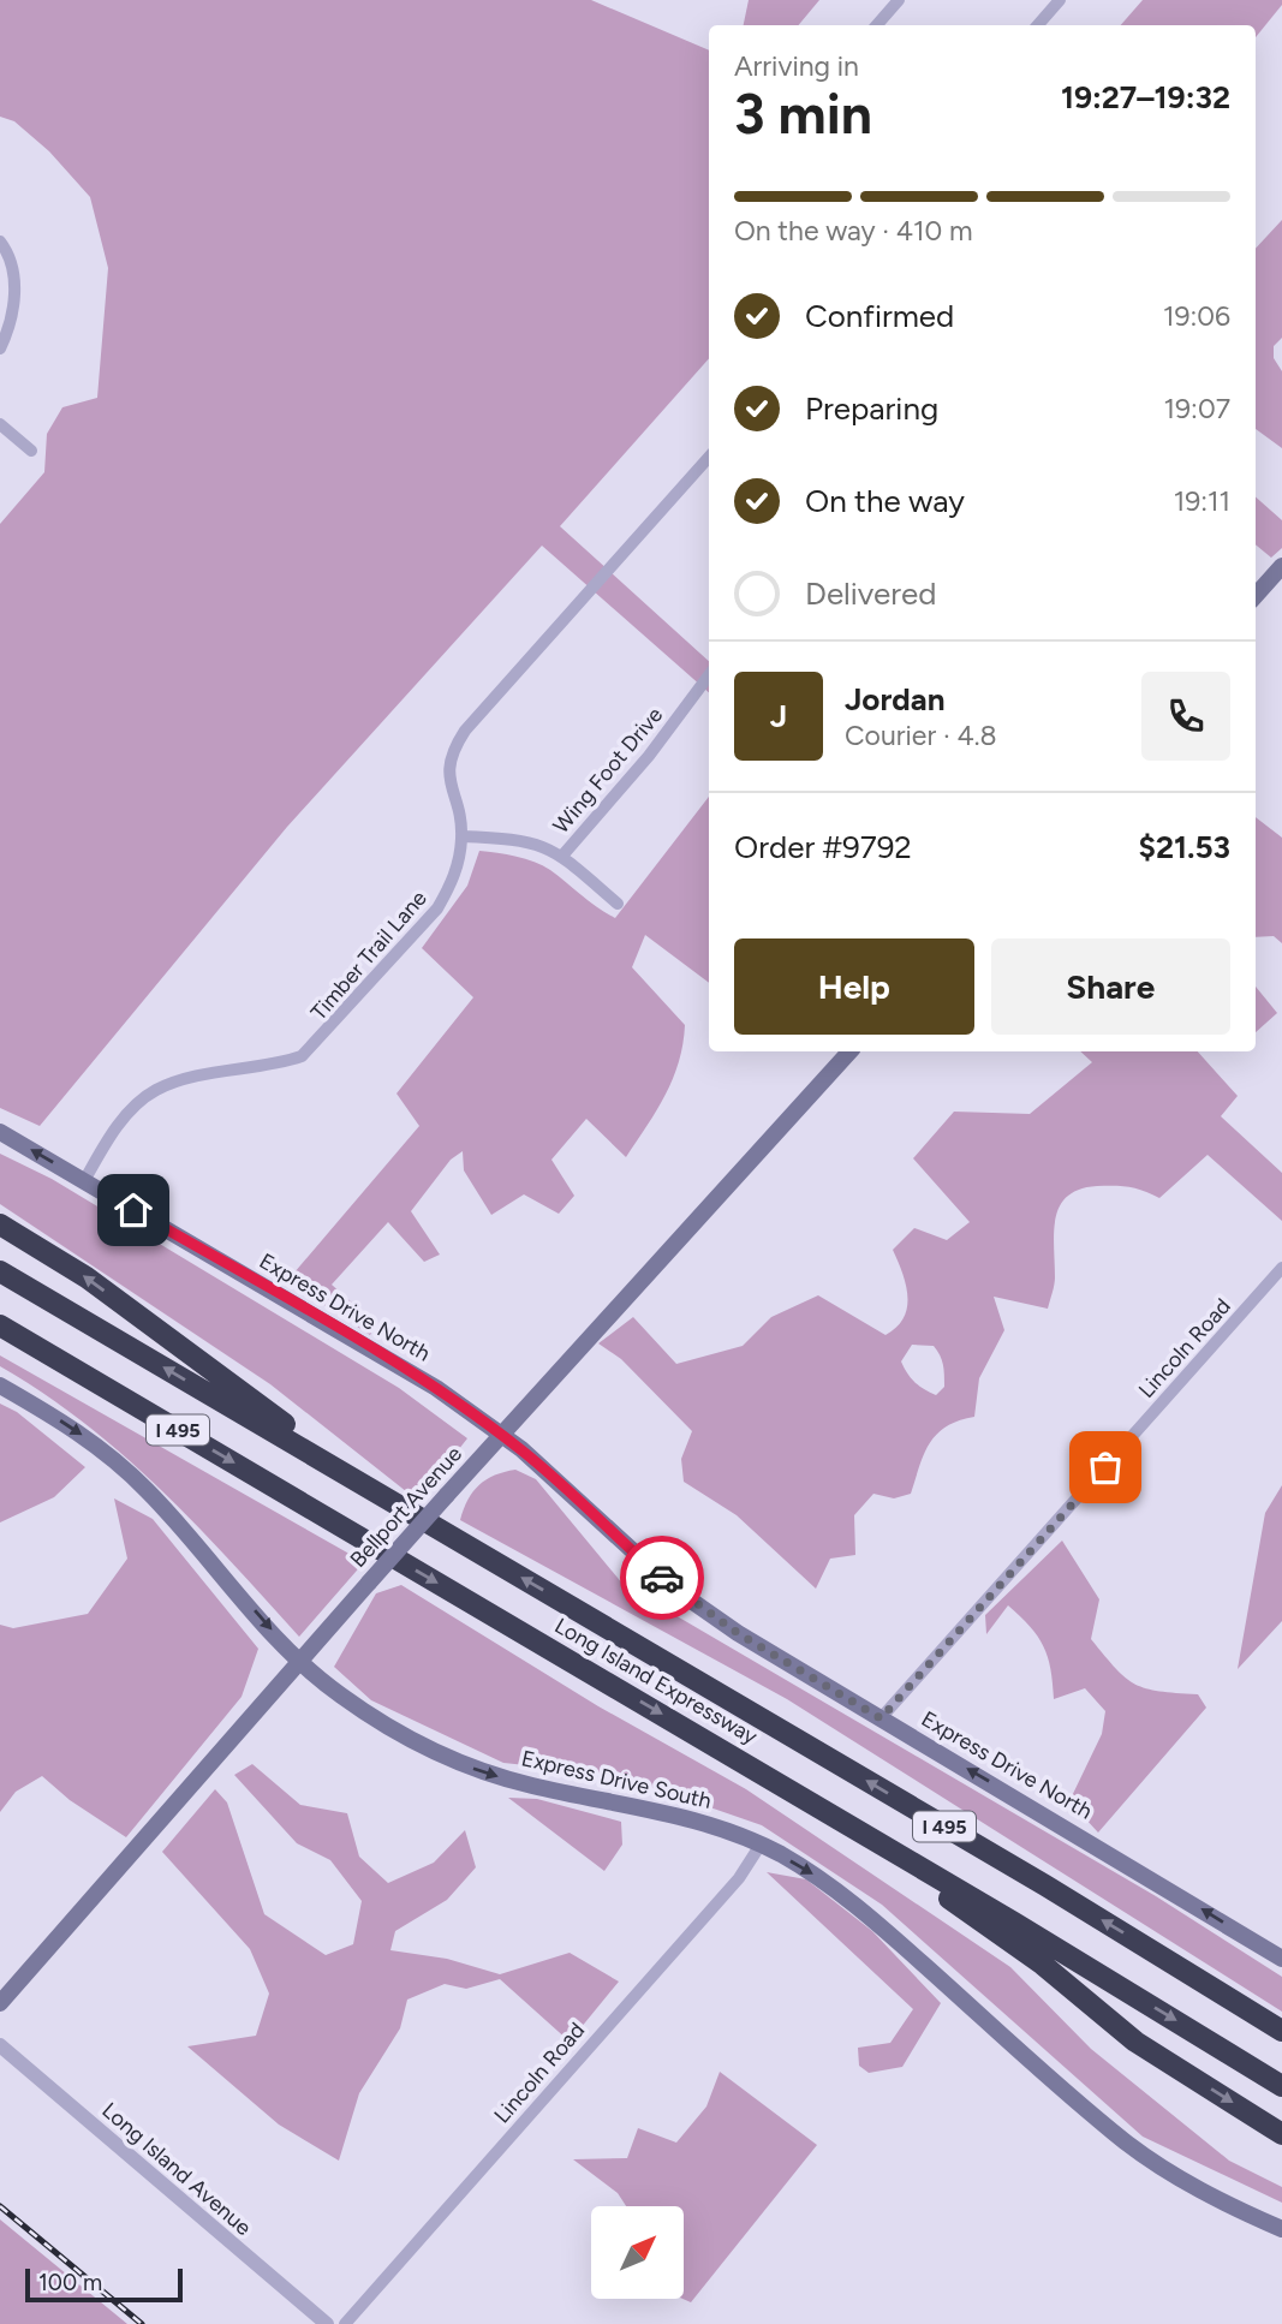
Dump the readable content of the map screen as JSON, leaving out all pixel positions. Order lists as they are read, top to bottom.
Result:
{
  "streets": {
    "highway": ["I 495", "Long Island Expressway"],
    "main road": ["Express Drive North", "Bellport Avenue", "Express Drive South"],
    "street": [
      "Wing Foot Drive",
      "Timber Trail Lane",
      "Lincoln Road",
      "Long Island Avenue"
    ]
  },
  "crossings": [
    ["Timber Trail Lane", "Express Drive North"],
    ["Express Drive North", "Lincoln Road"],
    ["Express Drive North", "Bellport Avenue"],
    ["Lincoln Road", "Express Drive South"],
    ["Bellport Avenue", "Express Drive South"]
  ],
  "one_way": ["Express Drive North", "Express Drive South"],
  "scale_bar": "100 m",
  "north": "top right",
  "page": {
    "heading": ["3 min", "Arriving in", "19:27–19:32"],
    "panel": [
      "Jordan",
      "Courier · 4.8",
      "Order #9792",
      "$21.53"
    ],
    "bar": "On the way · 410 m",
    "list": [
      ["Confirmed", "19:06"],
      ["Preparing", "19:07"],
      ["On the way", "19:11"],
      "Delivered"
    ],
    "round": "J",
    "buttons": ["Help", "Share"],
    "scale": "100 m"
  }
}
